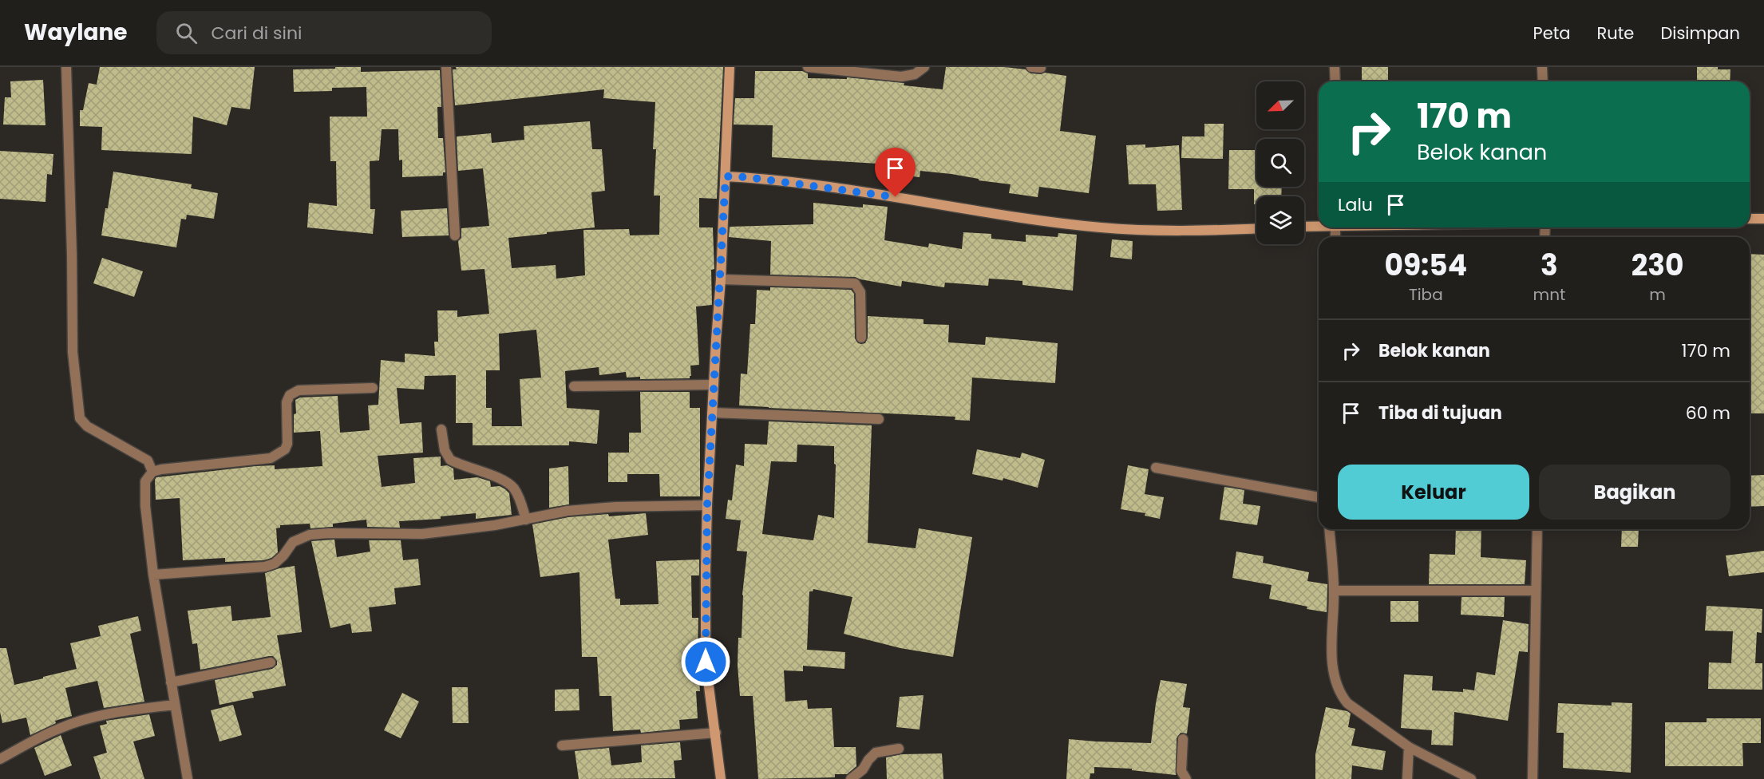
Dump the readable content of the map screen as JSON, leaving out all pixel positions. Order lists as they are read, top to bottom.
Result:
{
  "north": "bottom left",
  "page": {
    "header": "Waylane",
    "search": "Cari di sini",
    "nav": ["Peta", "Rute", "Disimpan"],
    "turn": ["170 m", "Belok kanan"],
    "then": "Lalu",
    "eta": [
      "09:54",
      "Tiba",
      "3",
      "mnt",
      "230",
      "m"
    ],
    "list": [
      {
        "name": "Belok kanan",
        "value": "170 m"
      },
      {
        "name": "Tiba di tujuan",
        "value": "60 m"
      }
    ],
    "buttons": ["Keluar", "Bagikan"]
  }
}
